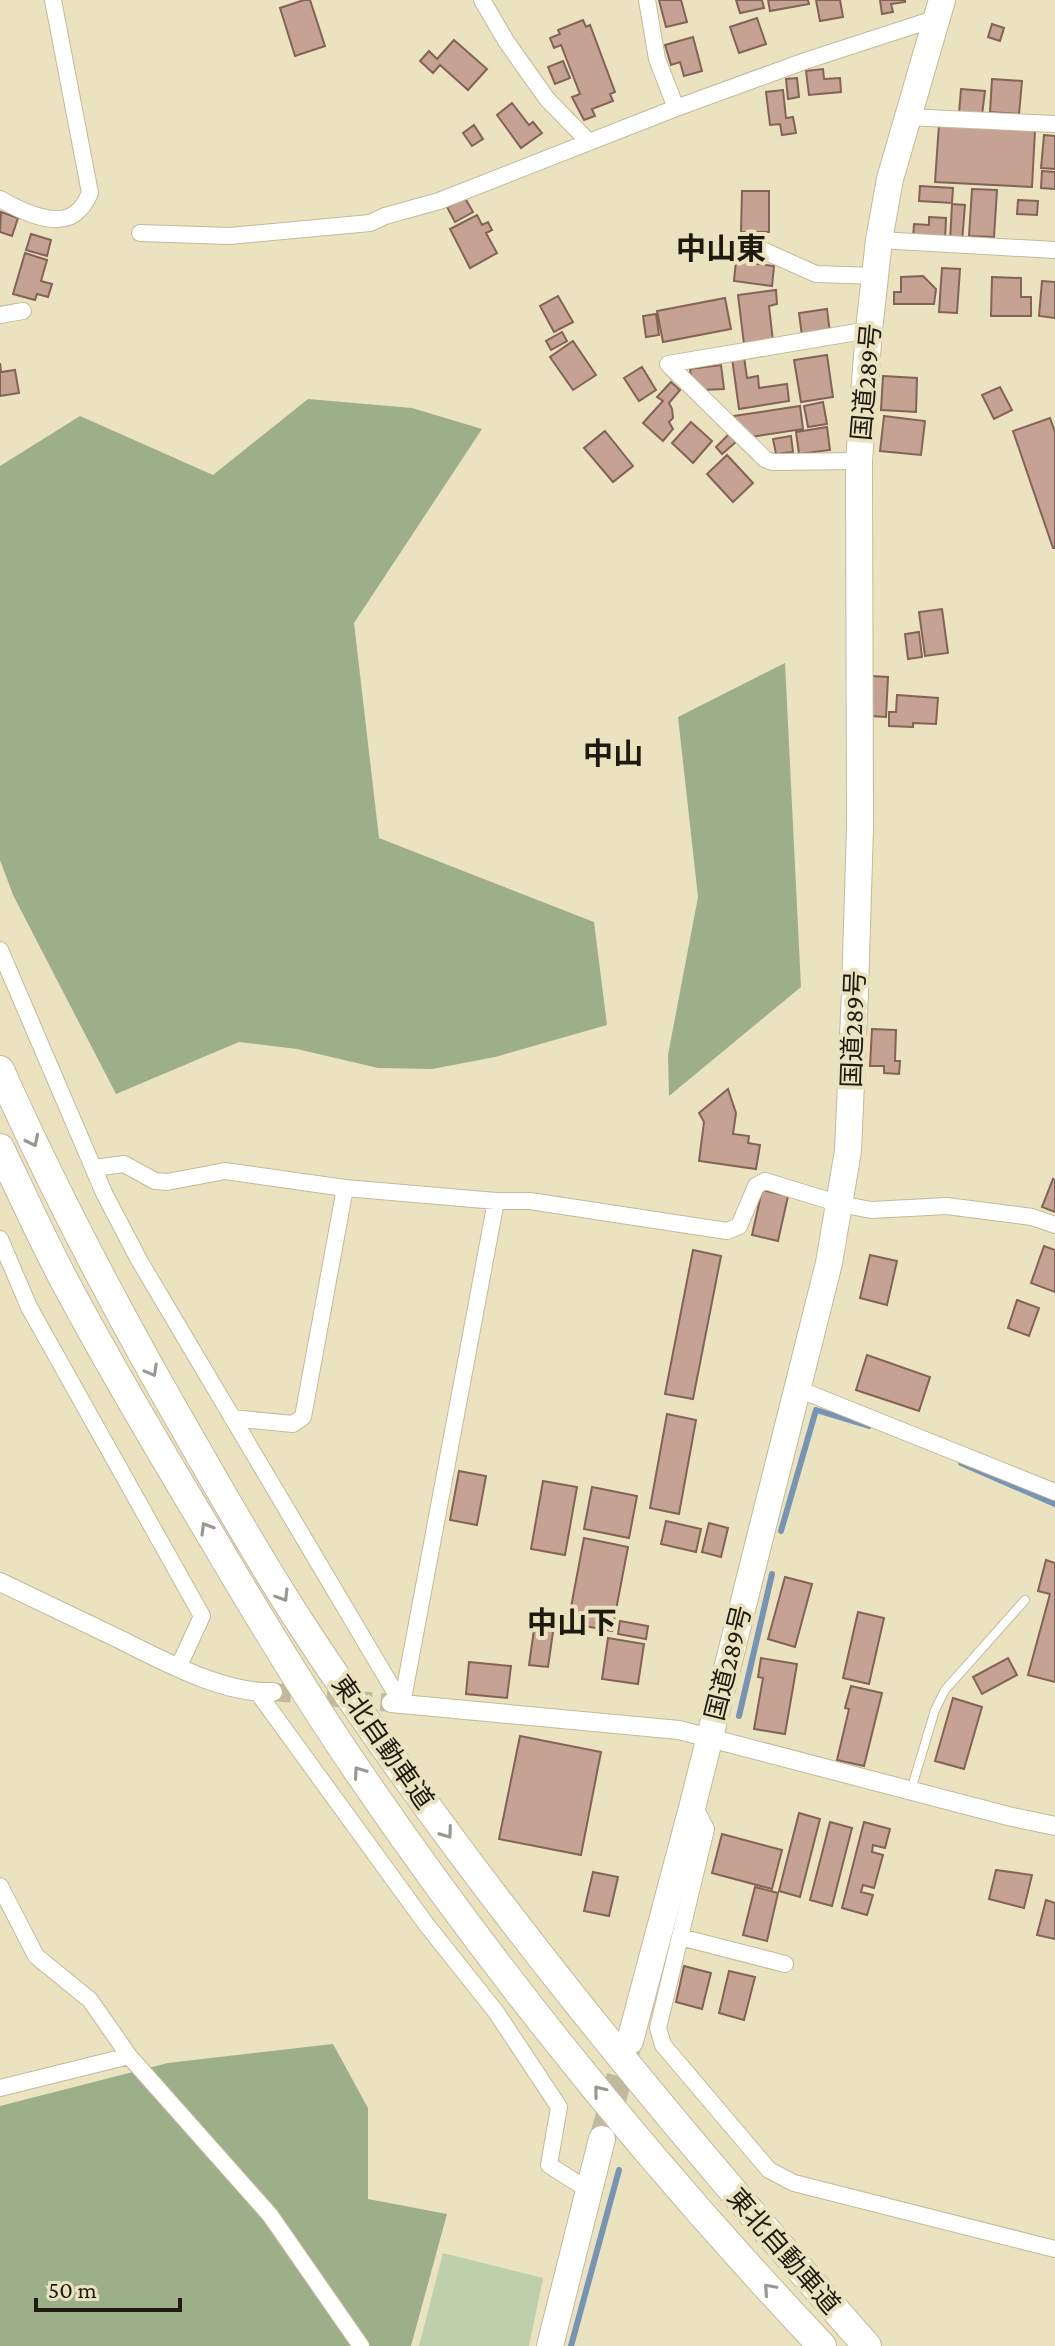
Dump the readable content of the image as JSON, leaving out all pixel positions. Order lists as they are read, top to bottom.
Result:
{
  "streets": {
    "highway": ["国道289号", "東北自動車道"]
  },
  "districts": ["中山東", "中山", "中山下"],
  "scale_bar": "50 m"
}
